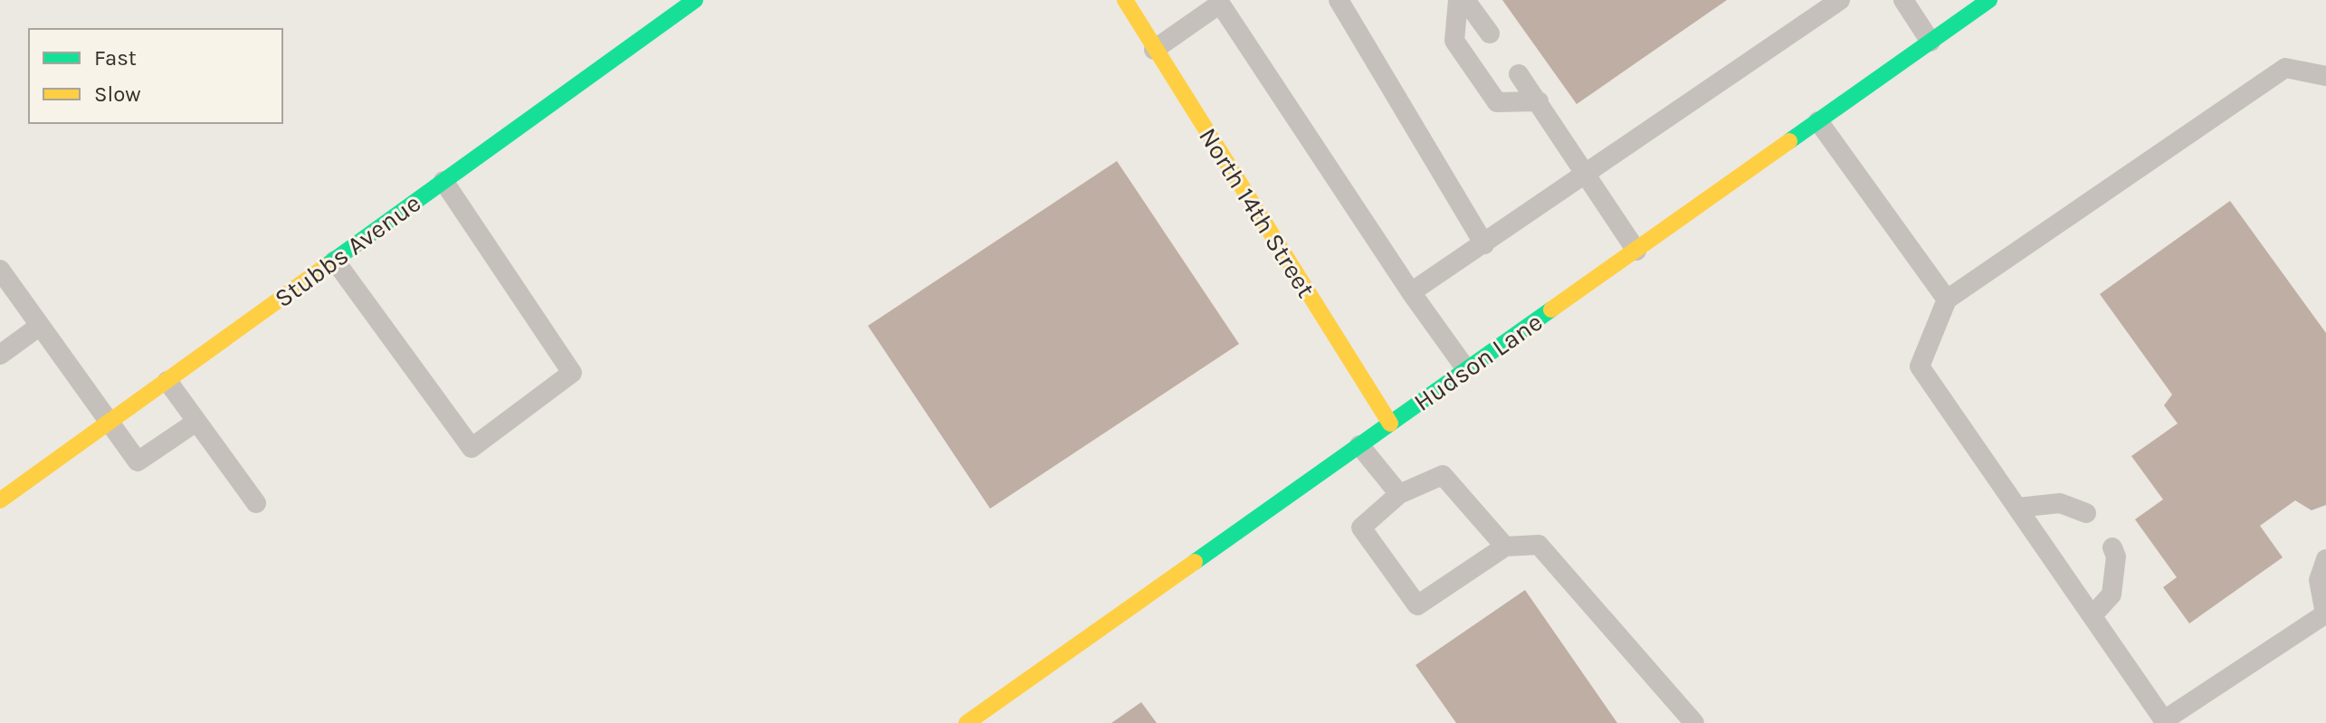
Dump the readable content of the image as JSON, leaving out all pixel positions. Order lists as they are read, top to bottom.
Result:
{
  "streets": {
    "street": ["North 14th Street", "Stubbs Avenue", "Hudson Lane"]
  },
  "crossings": [
    ["North 14th Street", "Hudson Lane"]
  ],
  "legend": ["Fast", "Slow"]
}
